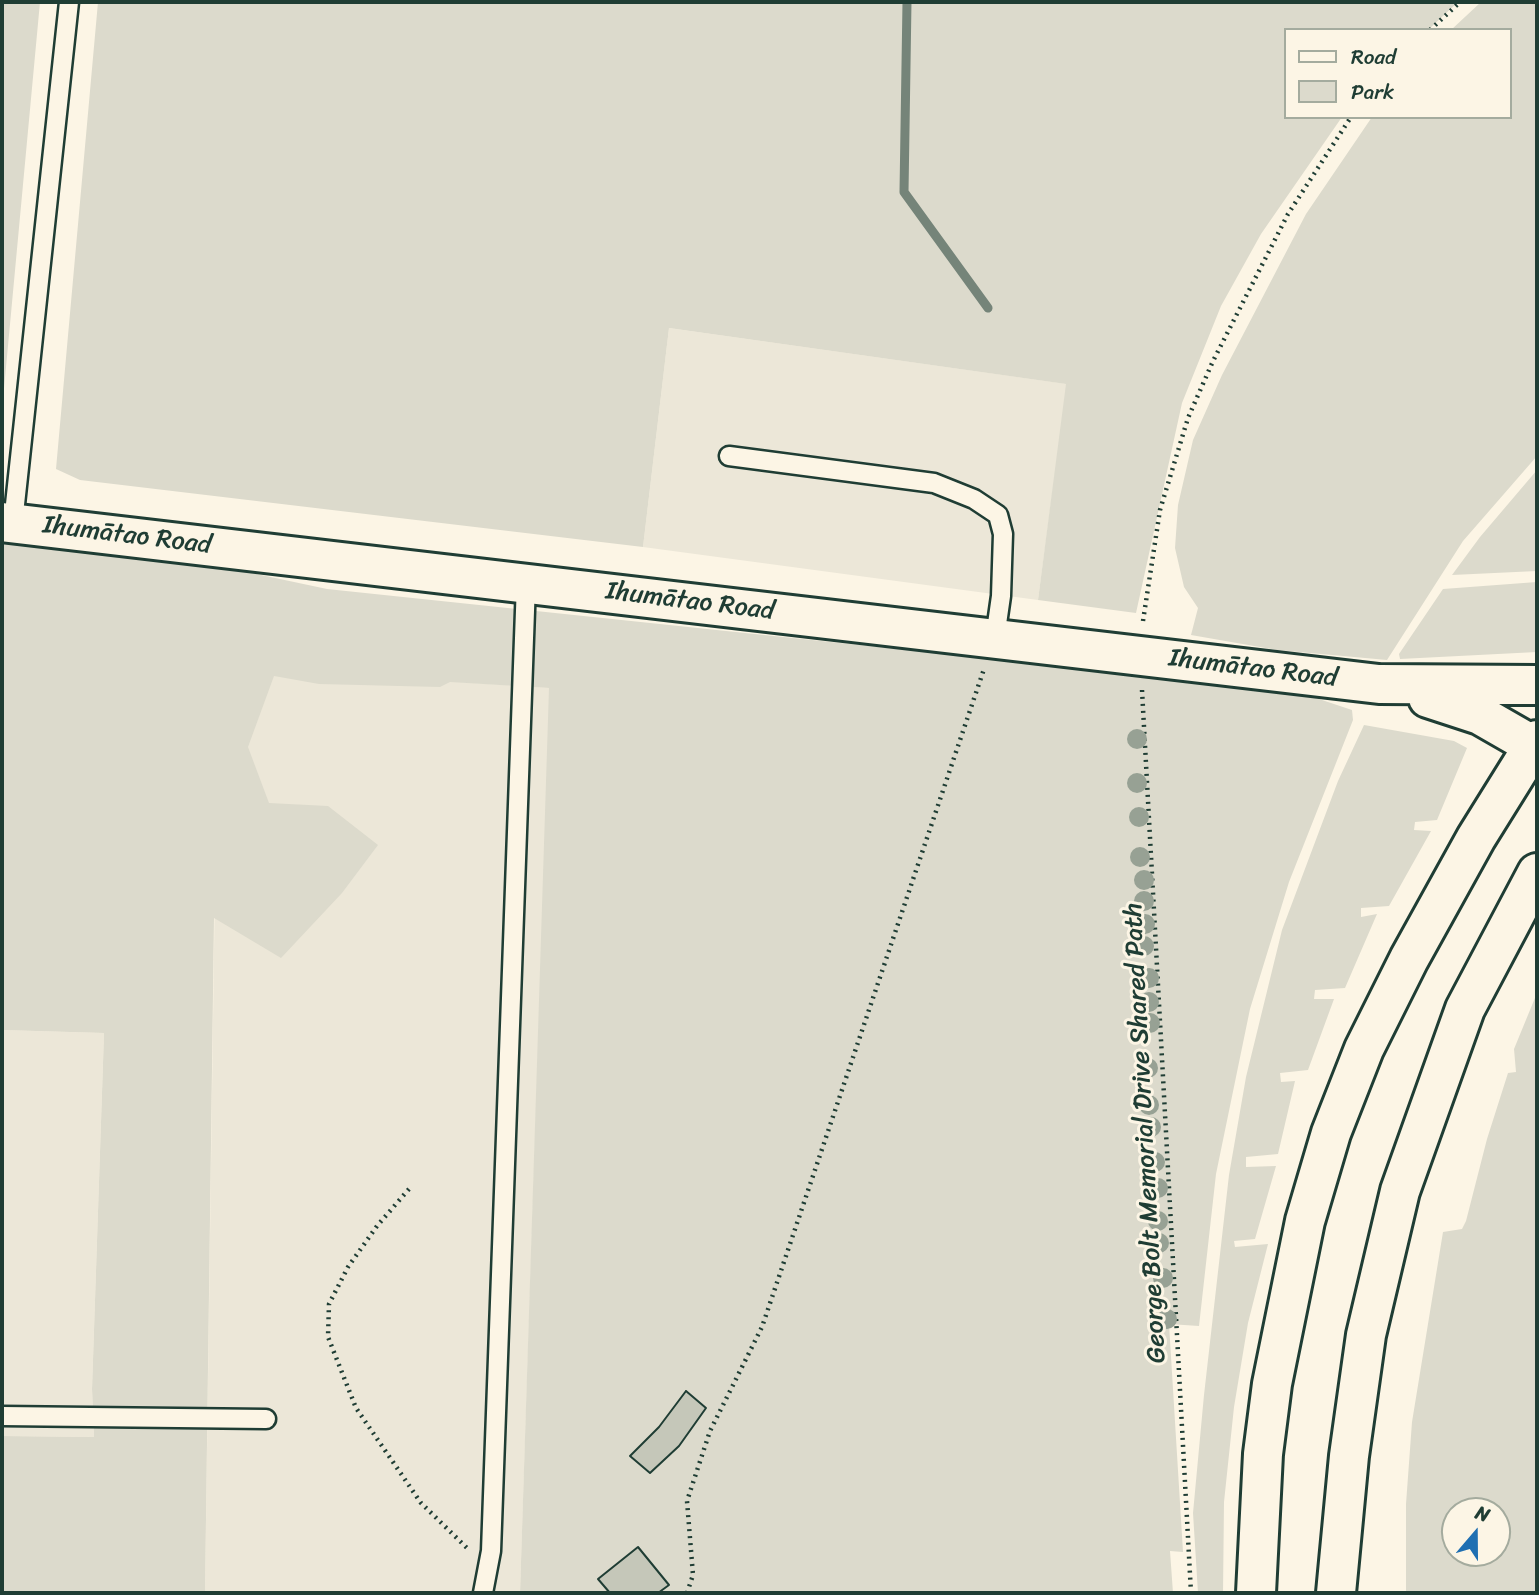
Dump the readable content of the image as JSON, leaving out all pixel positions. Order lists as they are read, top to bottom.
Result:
{
  "streets": {
    "street": ["Ihumātao Road"],
    "path": ["George Bolt Memorial Drive Shared Path"]
  },
  "legend": ["Road", "Park"],
  "north": "top"
}
